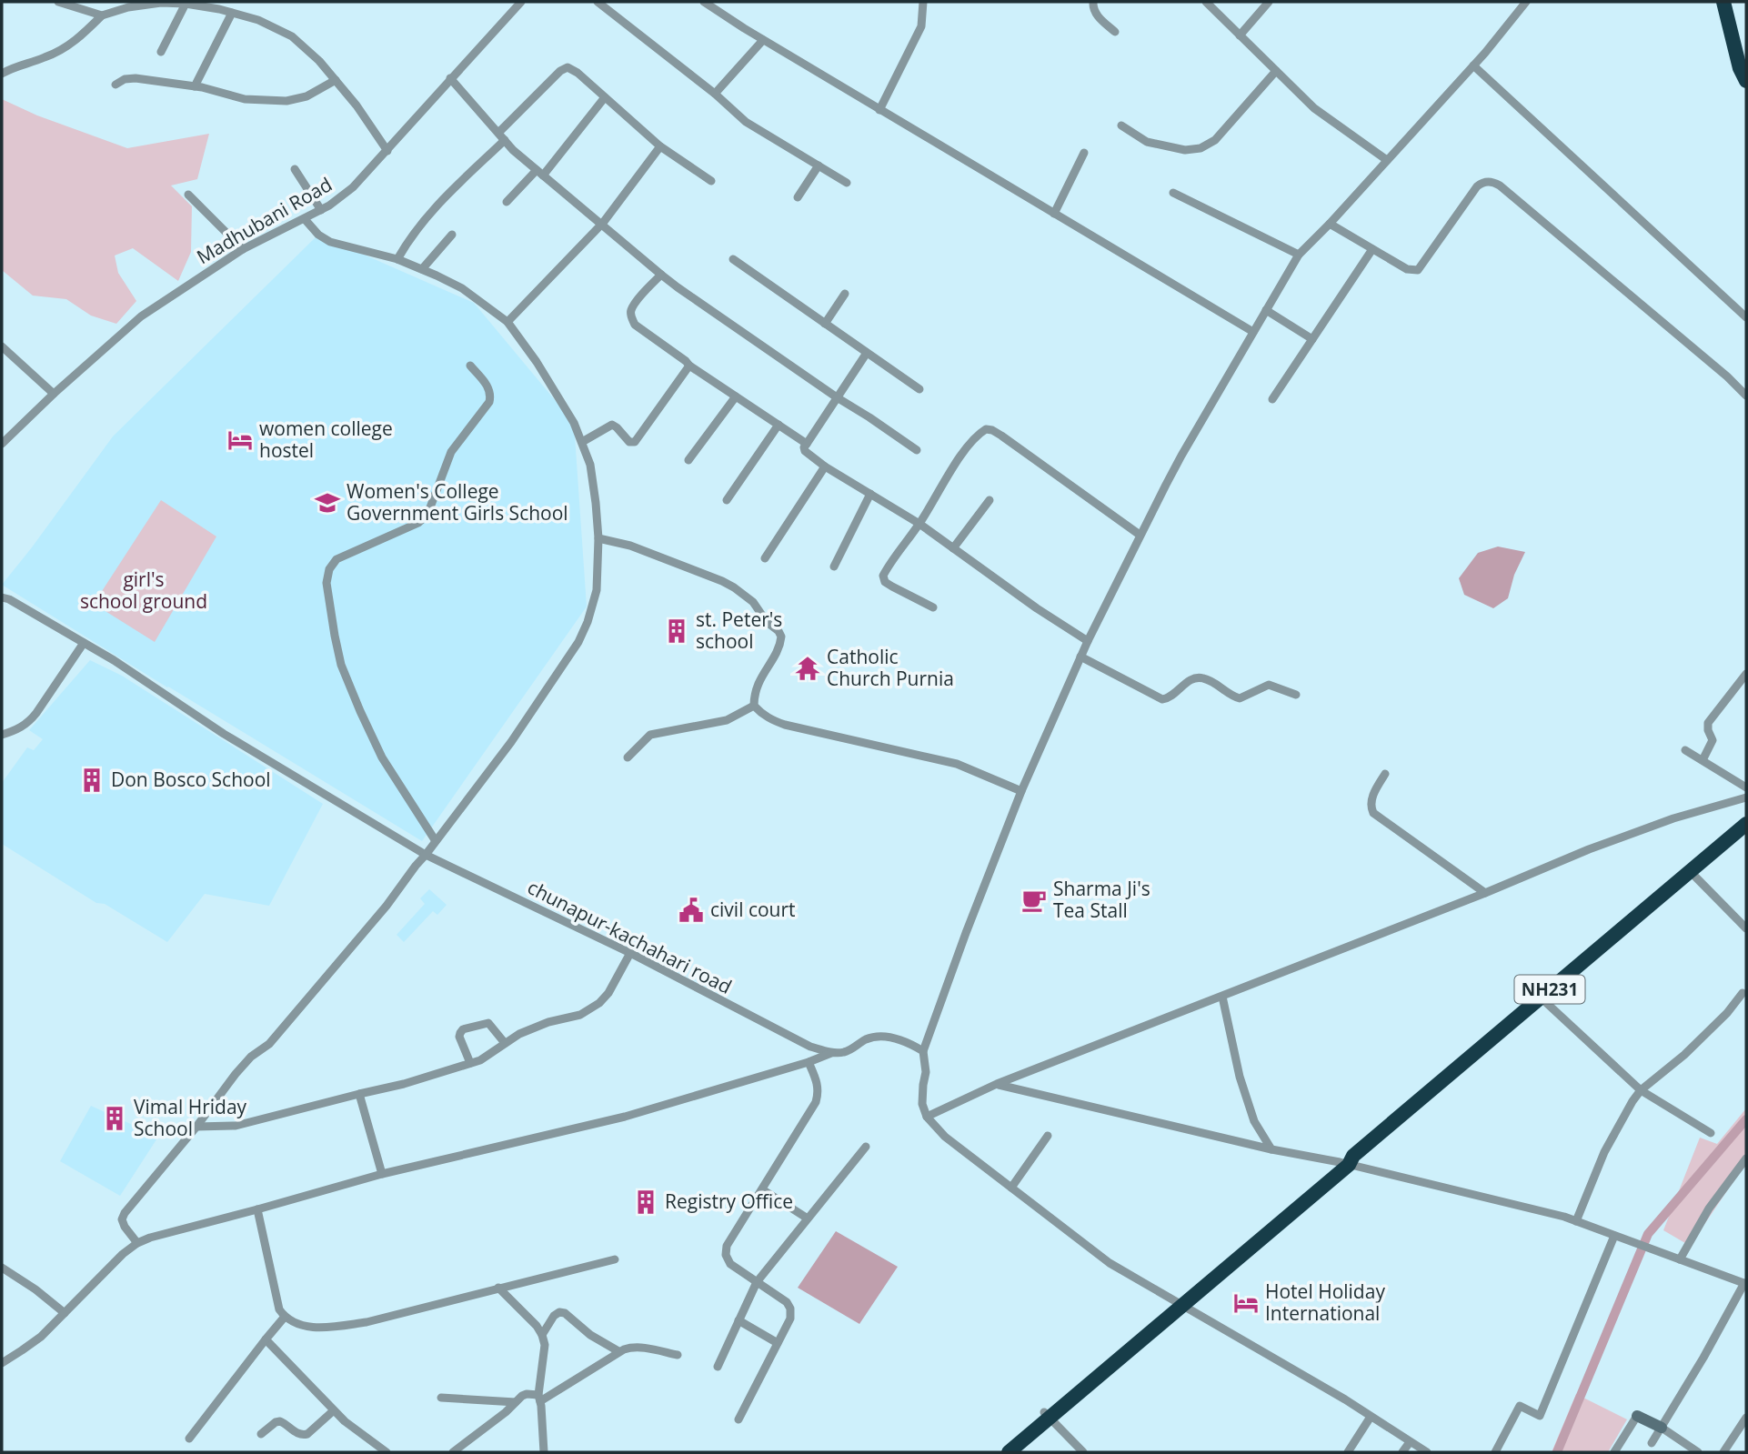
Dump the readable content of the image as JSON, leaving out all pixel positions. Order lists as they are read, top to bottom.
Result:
{
  "streets": {
    "highway": ["NH231"],
    "street": ["Madhubani Road", "chunapur-kachahari road"]
  },
  "parks": ["girl's school ground"],
  "places": {
    "hotel": ["women college hostel", "Hotel Holiday International"],
    "school or university": ["Women's College Government Girls School"],
    "building": [
      "st. Peter's school",
      "Don Bosco School",
      "Vimal Hriday School",
      "Registry Office"
    ],
    "temple": ["Catholic Church Purnia"],
    "cafe": ["Sharma Ji's Tea Stall"],
    "public building": ["civil court"]
  }
}
